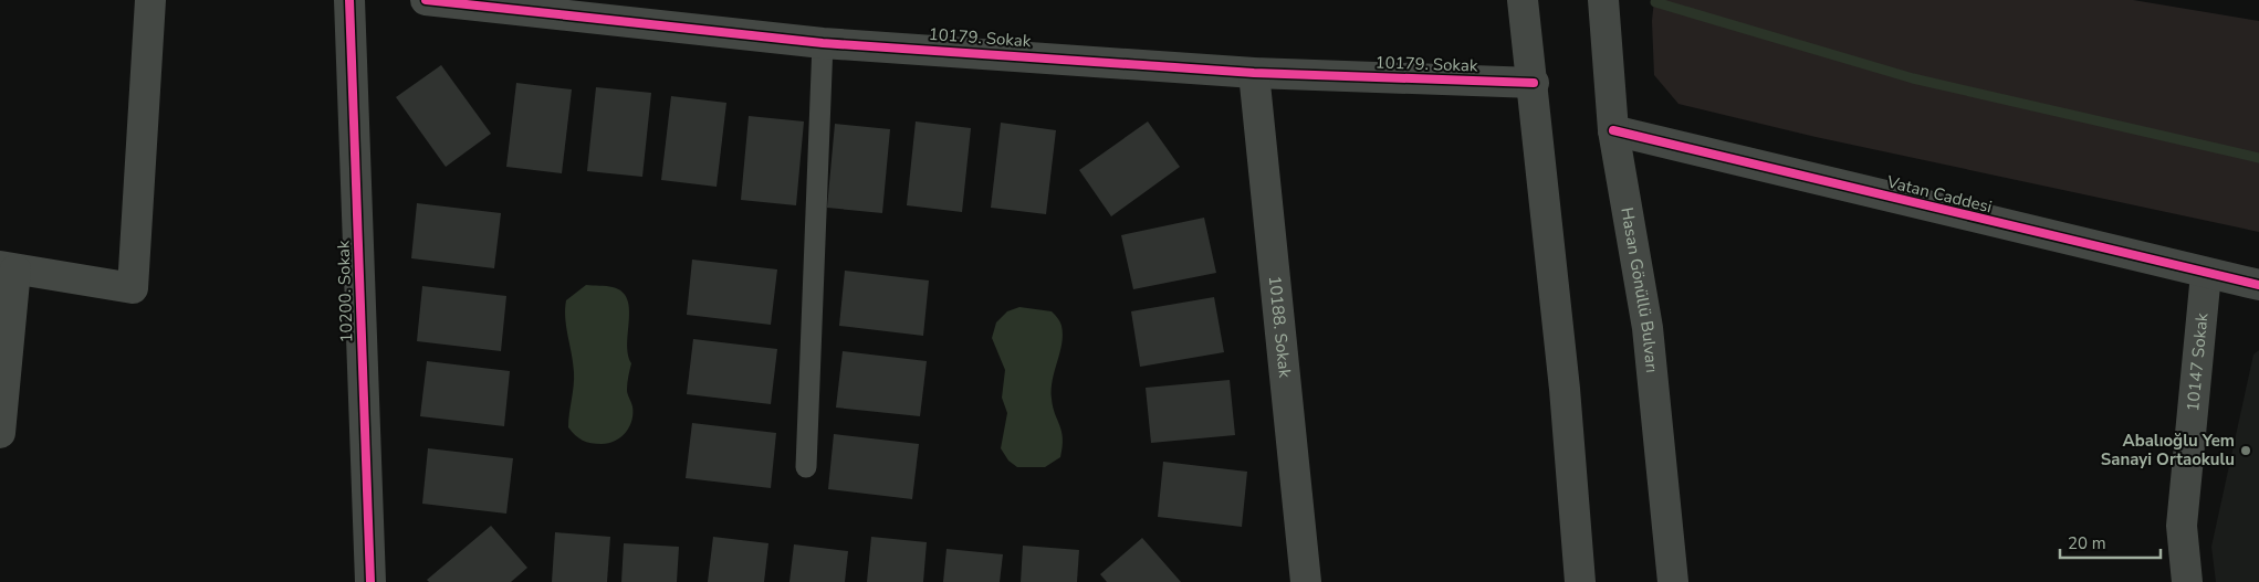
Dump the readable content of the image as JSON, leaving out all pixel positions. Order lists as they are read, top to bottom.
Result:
{
  "streets": {
    "street": [
      "10179. Sokak",
      "Vatan Caddesi",
      "Hasan Gönüllü Bulvarı",
      "10200. Sokak",
      "10188. Sokak",
      "10147 Sokak"
    ]
  },
  "crossings": [
    ["10179. Sokak", "10188. Sokak"],
    ["Vatan Caddesi", "Hasan Gönüllü Bulvarı"],
    ["Vatan Caddesi", "10147 Sokak"]
  ],
  "places": ["Abalıoğlu Yem Sanayi Ortaokulu"],
  "scale_bar": "20 m"
}
